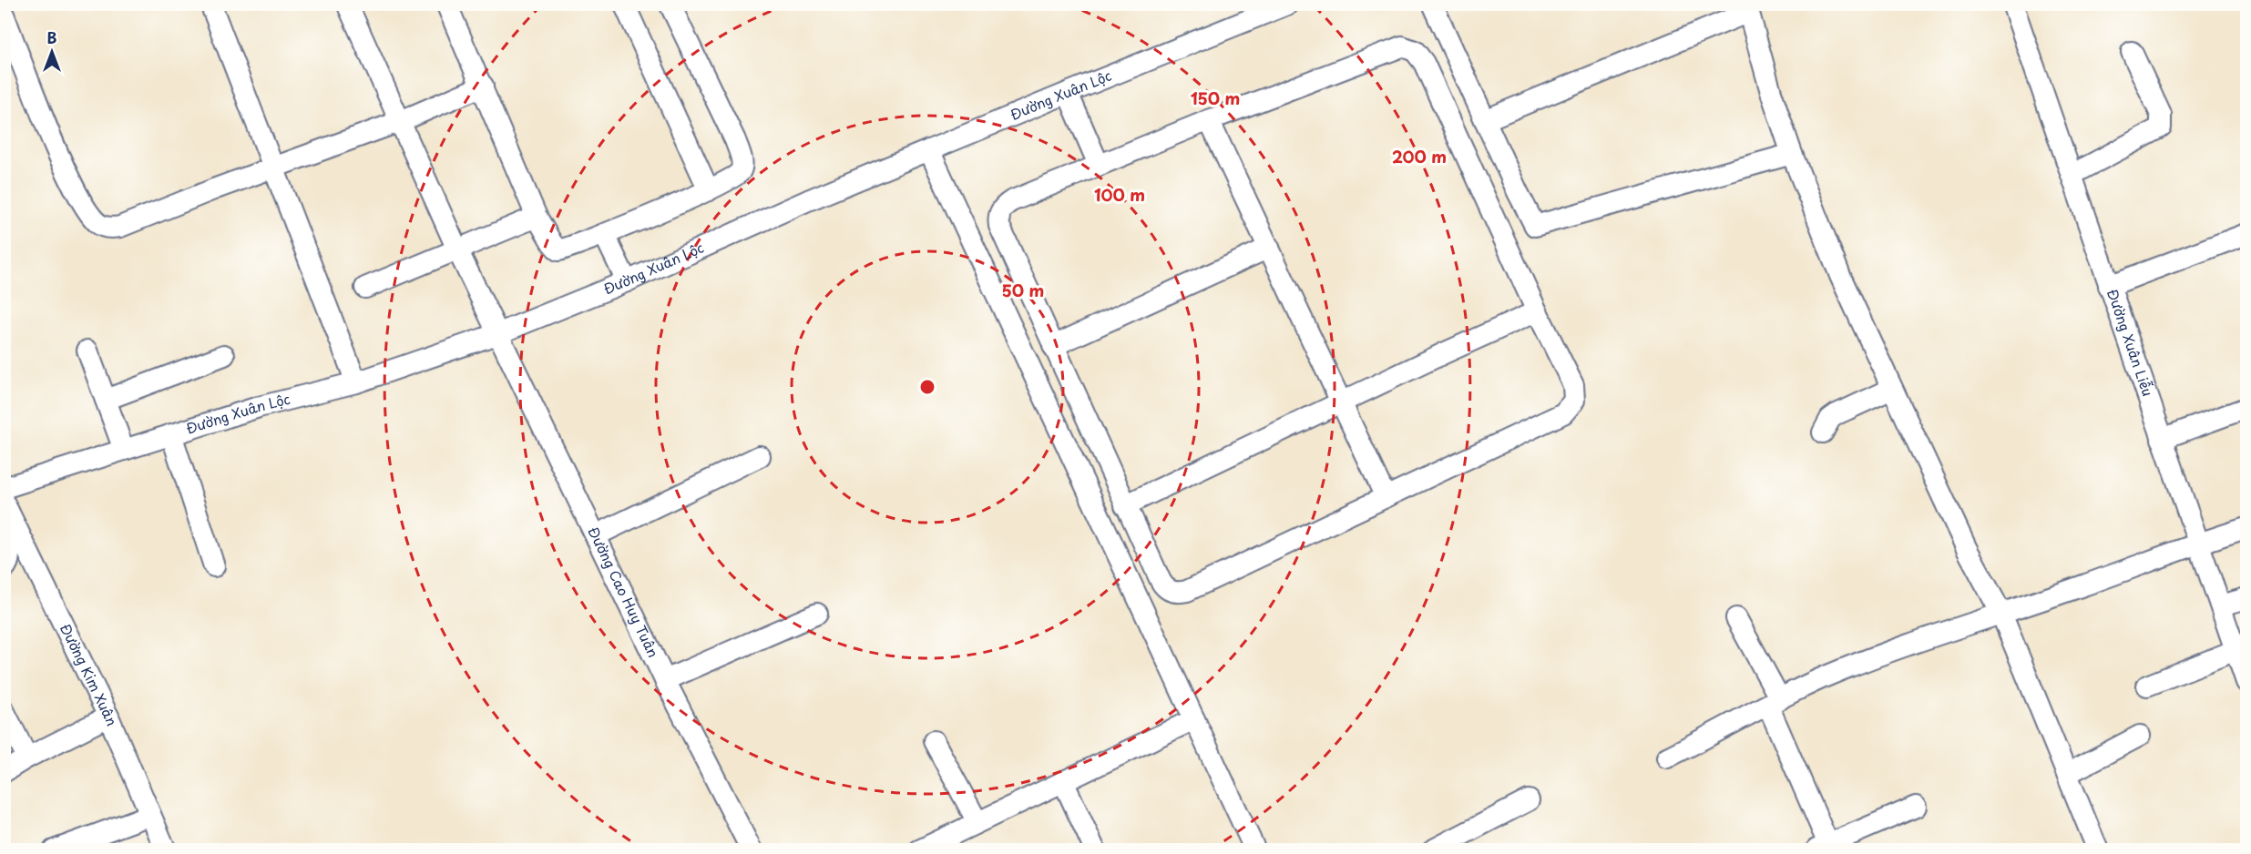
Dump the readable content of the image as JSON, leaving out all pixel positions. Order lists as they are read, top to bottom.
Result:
{
  "streets": {
    "street": [
      "Đường Xuân Lộc",
      "Đường Xuân Liễu",
      "Đường Cao Huy Tuân",
      "Đường Kim Xuân"
    ]
  },
  "crossings": [
    ["Đường Xuân Lộc", "Đường Cao Huy Tuân"]
  ],
  "north": "top",
  "rings": [
    "150 m",
    "200 m",
    "100 m",
    "50 m"
  ]
}
